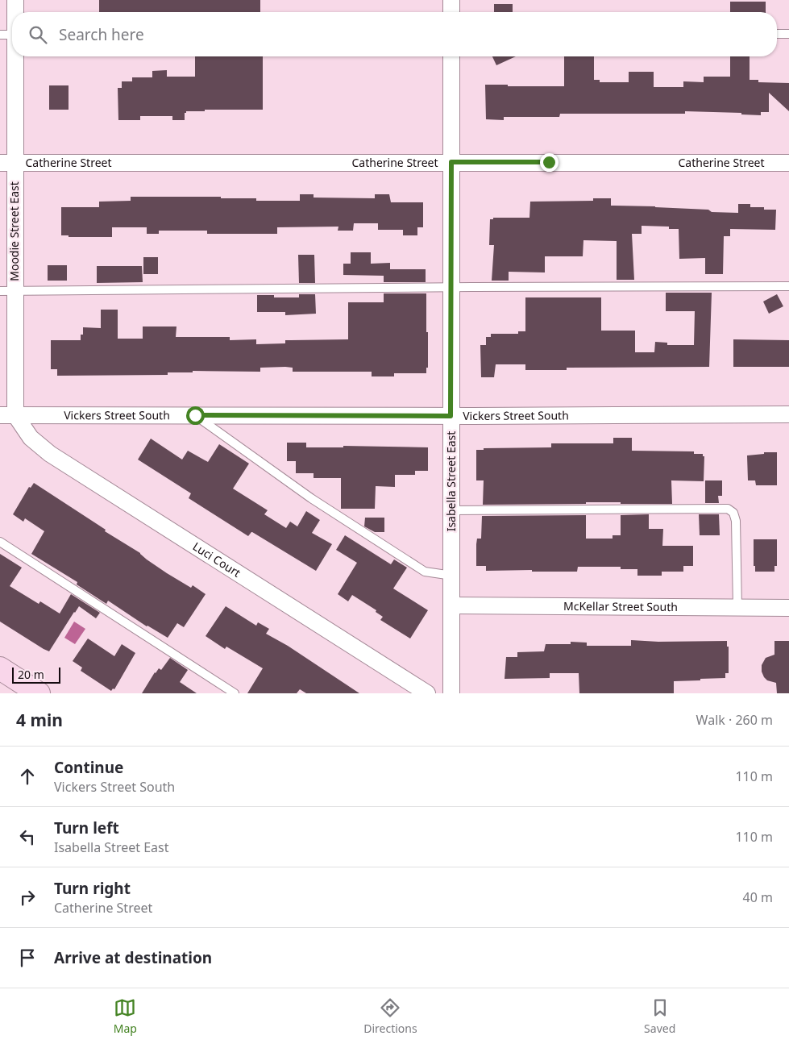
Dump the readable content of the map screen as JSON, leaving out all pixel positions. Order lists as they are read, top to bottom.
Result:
{
  "streets": {
    "street": [
      "Catherine Street",
      "Moodie Street East",
      "Vickers Street South",
      "Isabella Street East",
      "Luci Court",
      "McKellar Street South"
    ]
  },
  "crossings": [
    ["Catherine Street", "Moodie Street East"],
    ["Catherine Street", "Isabella Street East"],
    ["Moodie Street East", "Vickers Street South"],
    ["Moodie Street East", "Luci Court"],
    ["Vickers Street South", "Isabella Street East"],
    ["Vickers Street South", "Luci Court"],
    ["Isabella Street East", "McKellar Street South"]
  ],
  "scale_bar": "20 m",
  "page": {
    "search": "Search here",
    "scale": "20 m",
    "heading": ["4 min", "Walk · 260 m"],
    "list": [
      ["Continue", "Vickers Street South", "110 m"],
      ["Turn left", "Isabella Street East", "110 m"],
      ["Turn right", "Catherine Street", "40 m"],
      "Arrive at destination"
    ],
    "nav": ["Map", "Directions", "Saved"]
  }
}
